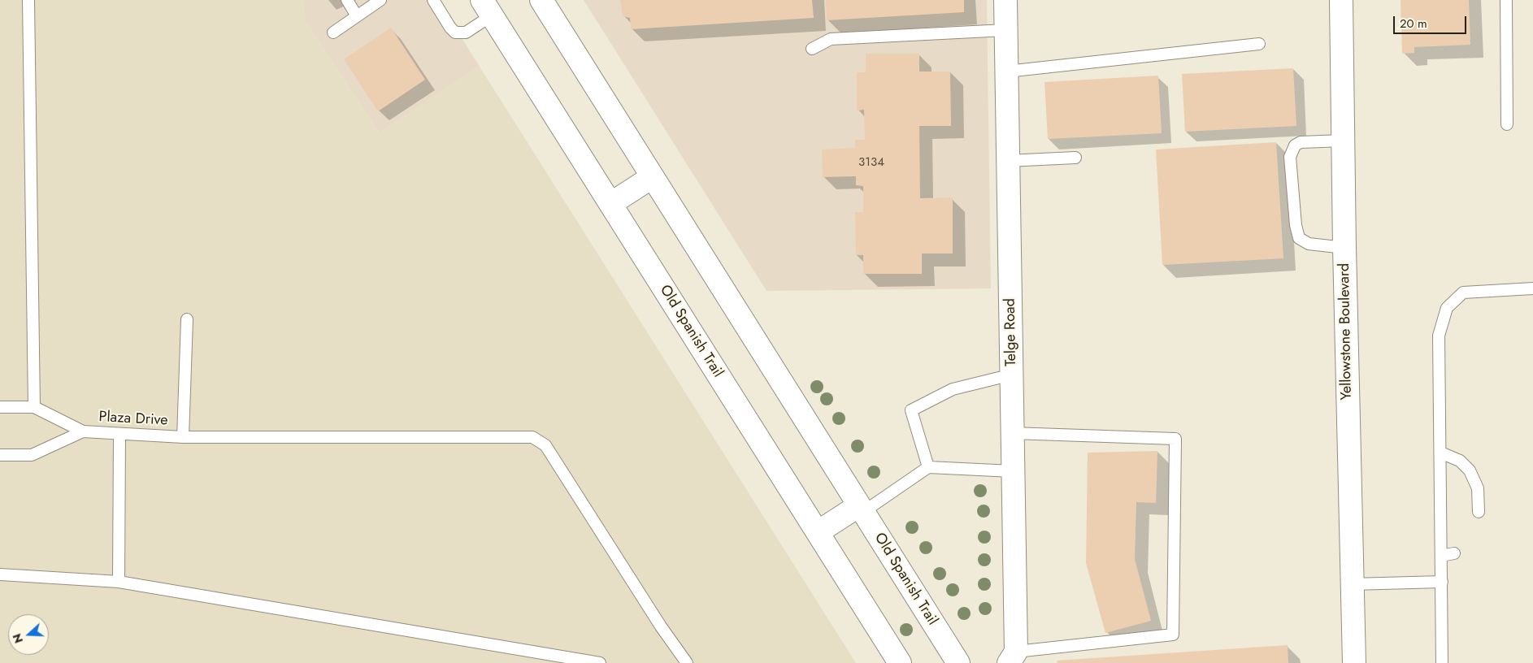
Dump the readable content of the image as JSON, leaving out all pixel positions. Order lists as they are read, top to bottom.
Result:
{
  "streets": {
    "main road": ["Old Spanish Trail", "Yellowstone Boulevard", "Telge Road"],
    "lane": ["Plaza Drive"]
  },
  "house_numbers": ["3134"],
  "scale_bar": "20 m",
  "north": "left"
}
